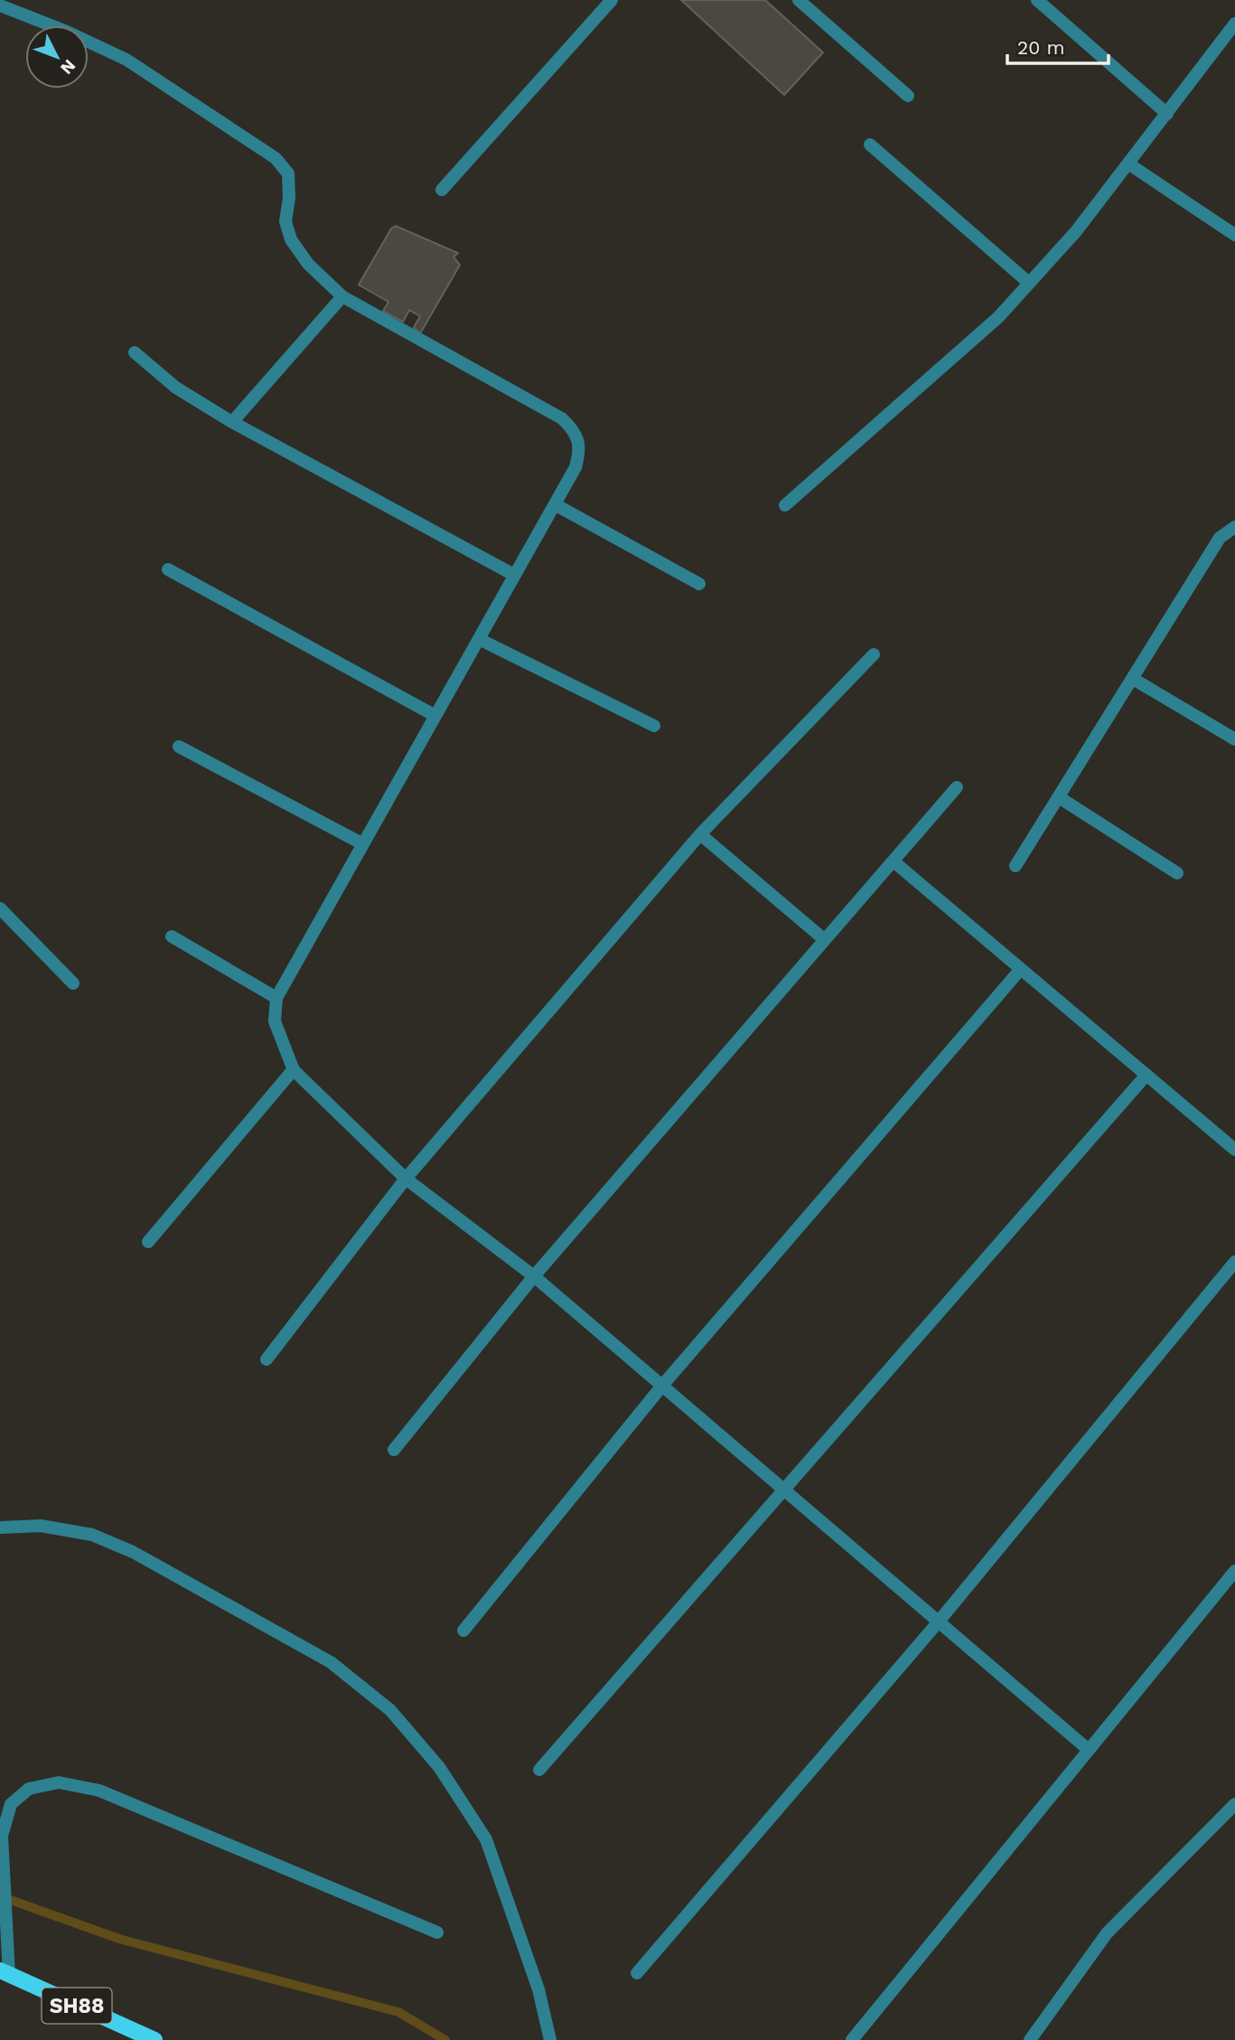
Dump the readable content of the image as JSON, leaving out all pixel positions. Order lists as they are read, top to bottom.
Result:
{
  "streets": {
    "main road": ["SH88"]
  },
  "scale_bar": "20 m",
  "north": "bottom right"
}
